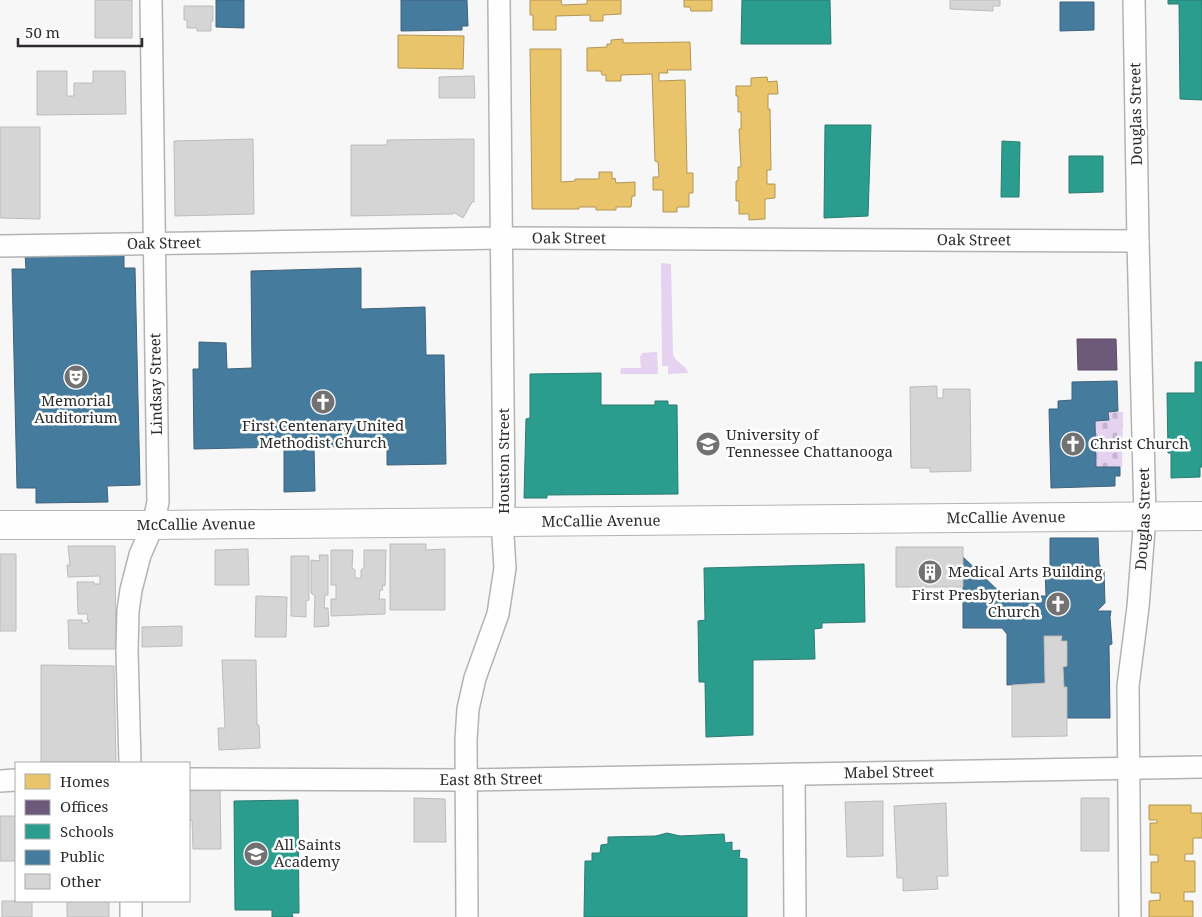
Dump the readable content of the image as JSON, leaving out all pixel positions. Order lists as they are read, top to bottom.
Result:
{
  "streets": {
    "main road": ["McCallie Avenue"],
    "street": [
      "Douglas Street",
      "Oak Street",
      "Lindsay Street",
      "Houston Street",
      "Mabel Street",
      "East 8th Street"
    ]
  },
  "crossings": [
    ["Douglas Street", "Oak Street"],
    ["Douglas Street", "McCallie Avenue"],
    ["Douglas Street", "Mabel Street"],
    ["Oak Street", "Lindsay Street"],
    ["Oak Street", "Houston Street"],
    ["Lindsay Street", "McCallie Avenue"],
    ["Houston Street", "McCallie Avenue"],
    ["Houston Street", "East 8th Street"],
    ["Mabel Street", "East 8th Street"]
  ],
  "places": {
    "theatre": ["Memorial Auditorium"],
    "church": ["First Centenary United Methodist Church", "Christ Church", "First Presbyterian Church"],
    "school or university": ["University of Tennessee Chattanooga", "All Saints Academy"],
    "building": ["Medical Arts Building"]
  },
  "legend": [
    "Homes",
    "Offices",
    "Schools",
    "Public",
    "Other"
  ],
  "scale_bar": "50 m"
}
